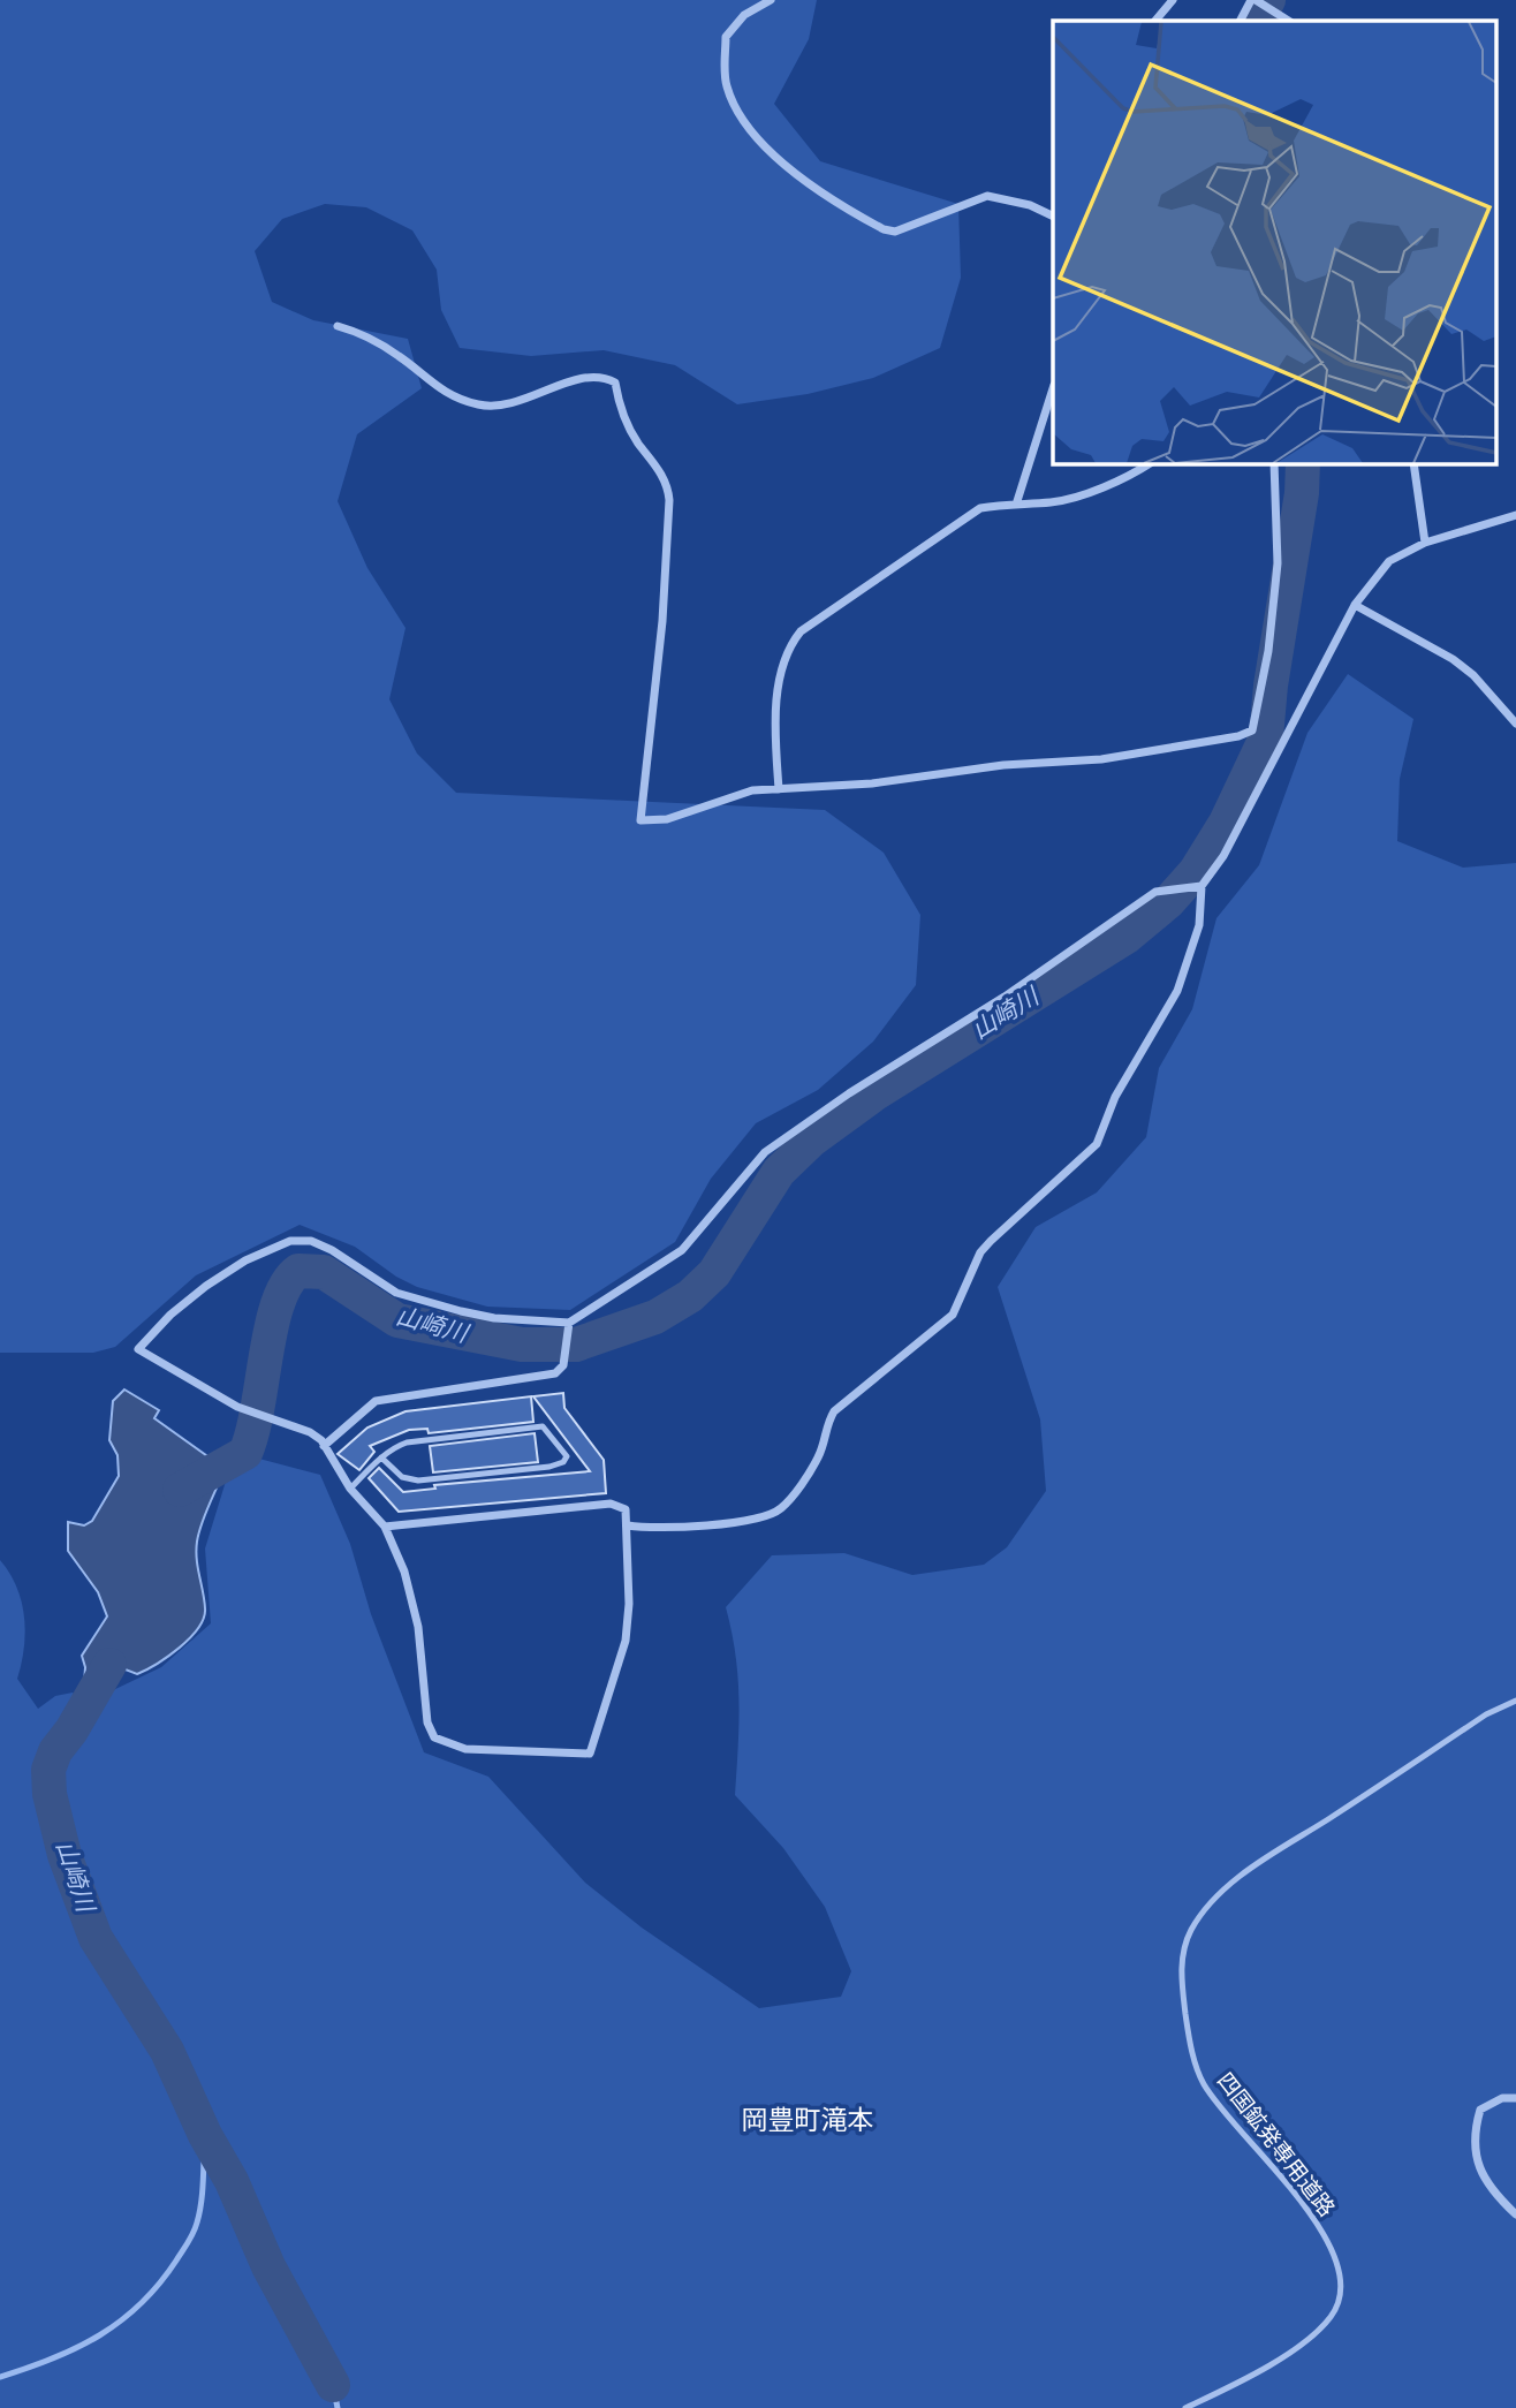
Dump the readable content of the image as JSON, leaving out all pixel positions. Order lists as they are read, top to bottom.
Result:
{
  "streets": {
    "lane": ["四国鉱発専用道路"]
  },
  "districts": ["岡豊町滝本"],
  "water": ["山崎川"]
}
